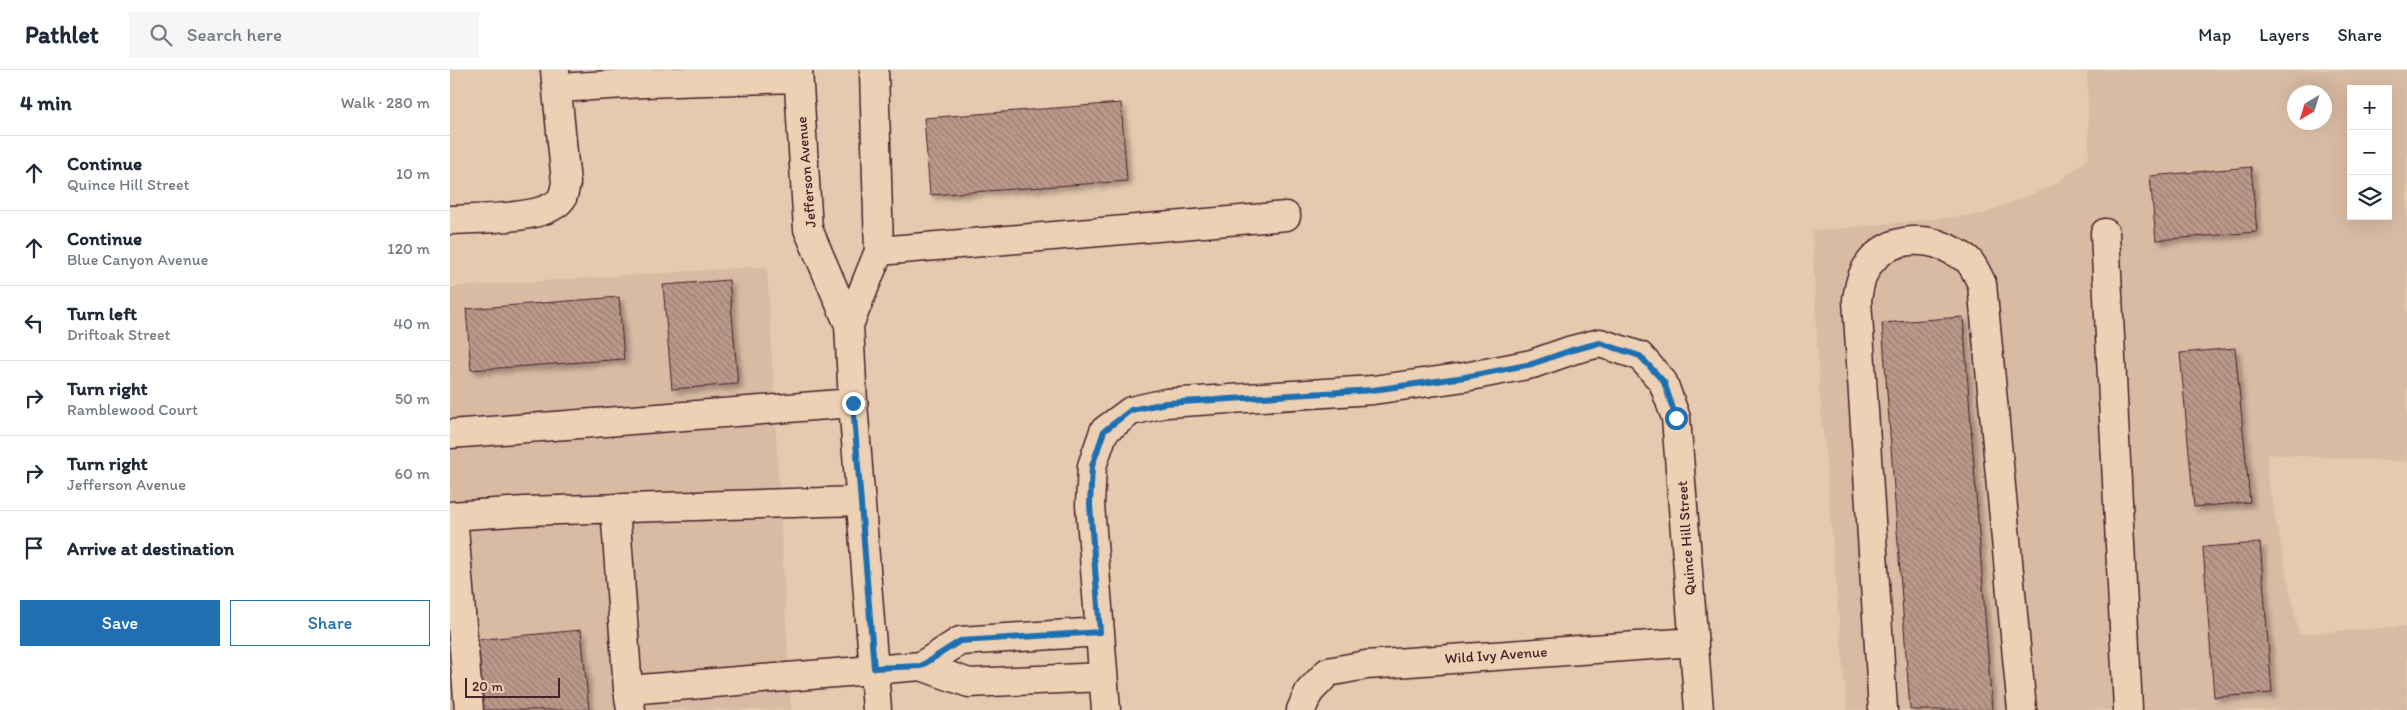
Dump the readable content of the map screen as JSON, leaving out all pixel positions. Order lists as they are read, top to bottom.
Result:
{
  "streets": {
    "street": ["Jefferson Avenue", "Quince Hill Street", "Wild Ivy Avenue"]
  },
  "crossings": [
    ["Quince Hill Street", "Wild Ivy Avenue"]
  ],
  "scale_bar": "20 m",
  "north": "bottom left",
  "page": {
    "header": "Pathlet",
    "search": "Search here",
    "nav": ["Map", "Layers", "Share"],
    "heading": ["4 min", "Walk · 280 m"],
    "map_buttons": ["+", "−"],
    "list": [
      ["Continue", "Quince Hill Street", "10 m"],
      ["Continue", "Blue Canyon Avenue", "120 m"],
      ["Turn left", "Driftoak Street", "40 m"],
      ["Turn right", "Ramblewood Court", "50 m"],
      ["Turn right", "Jefferson Avenue", "60 m"],
      "Arrive at destination"
    ],
    "buttons": ["Save", "Share"],
    "scale": "20 m"
  }
}
